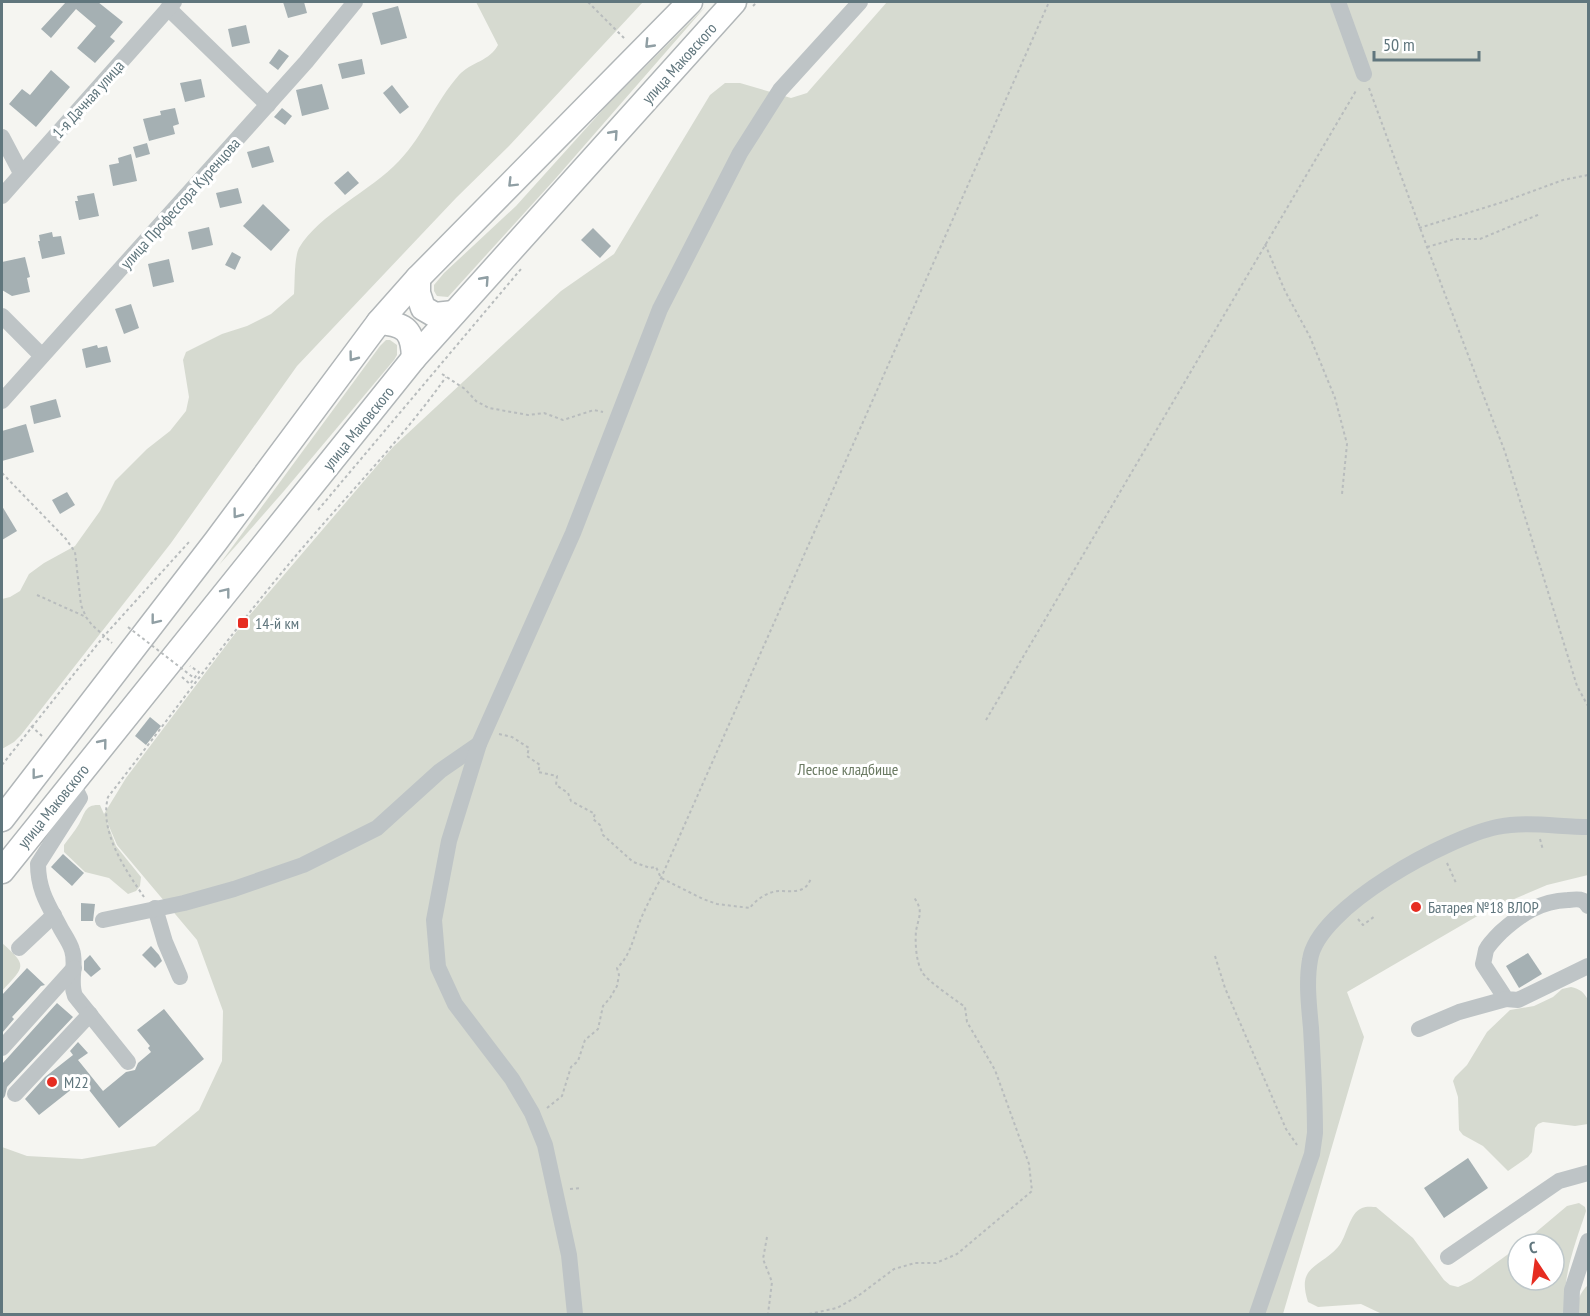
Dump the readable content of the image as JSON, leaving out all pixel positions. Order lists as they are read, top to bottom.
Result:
{
  "streets": {
    "highway": ["улица Маковского"],
    "street": ["1-я Дачная улица", "улица Профессора Куренцова"]
  },
  "parks": ["Лесное кладбище"],
  "places": {
    "transit": ["14-й км"],
    "other": ["Батарея №18 ВЛОР", "M22"]
  },
  "scale_bar": "50 m",
  "north": "top"
}
